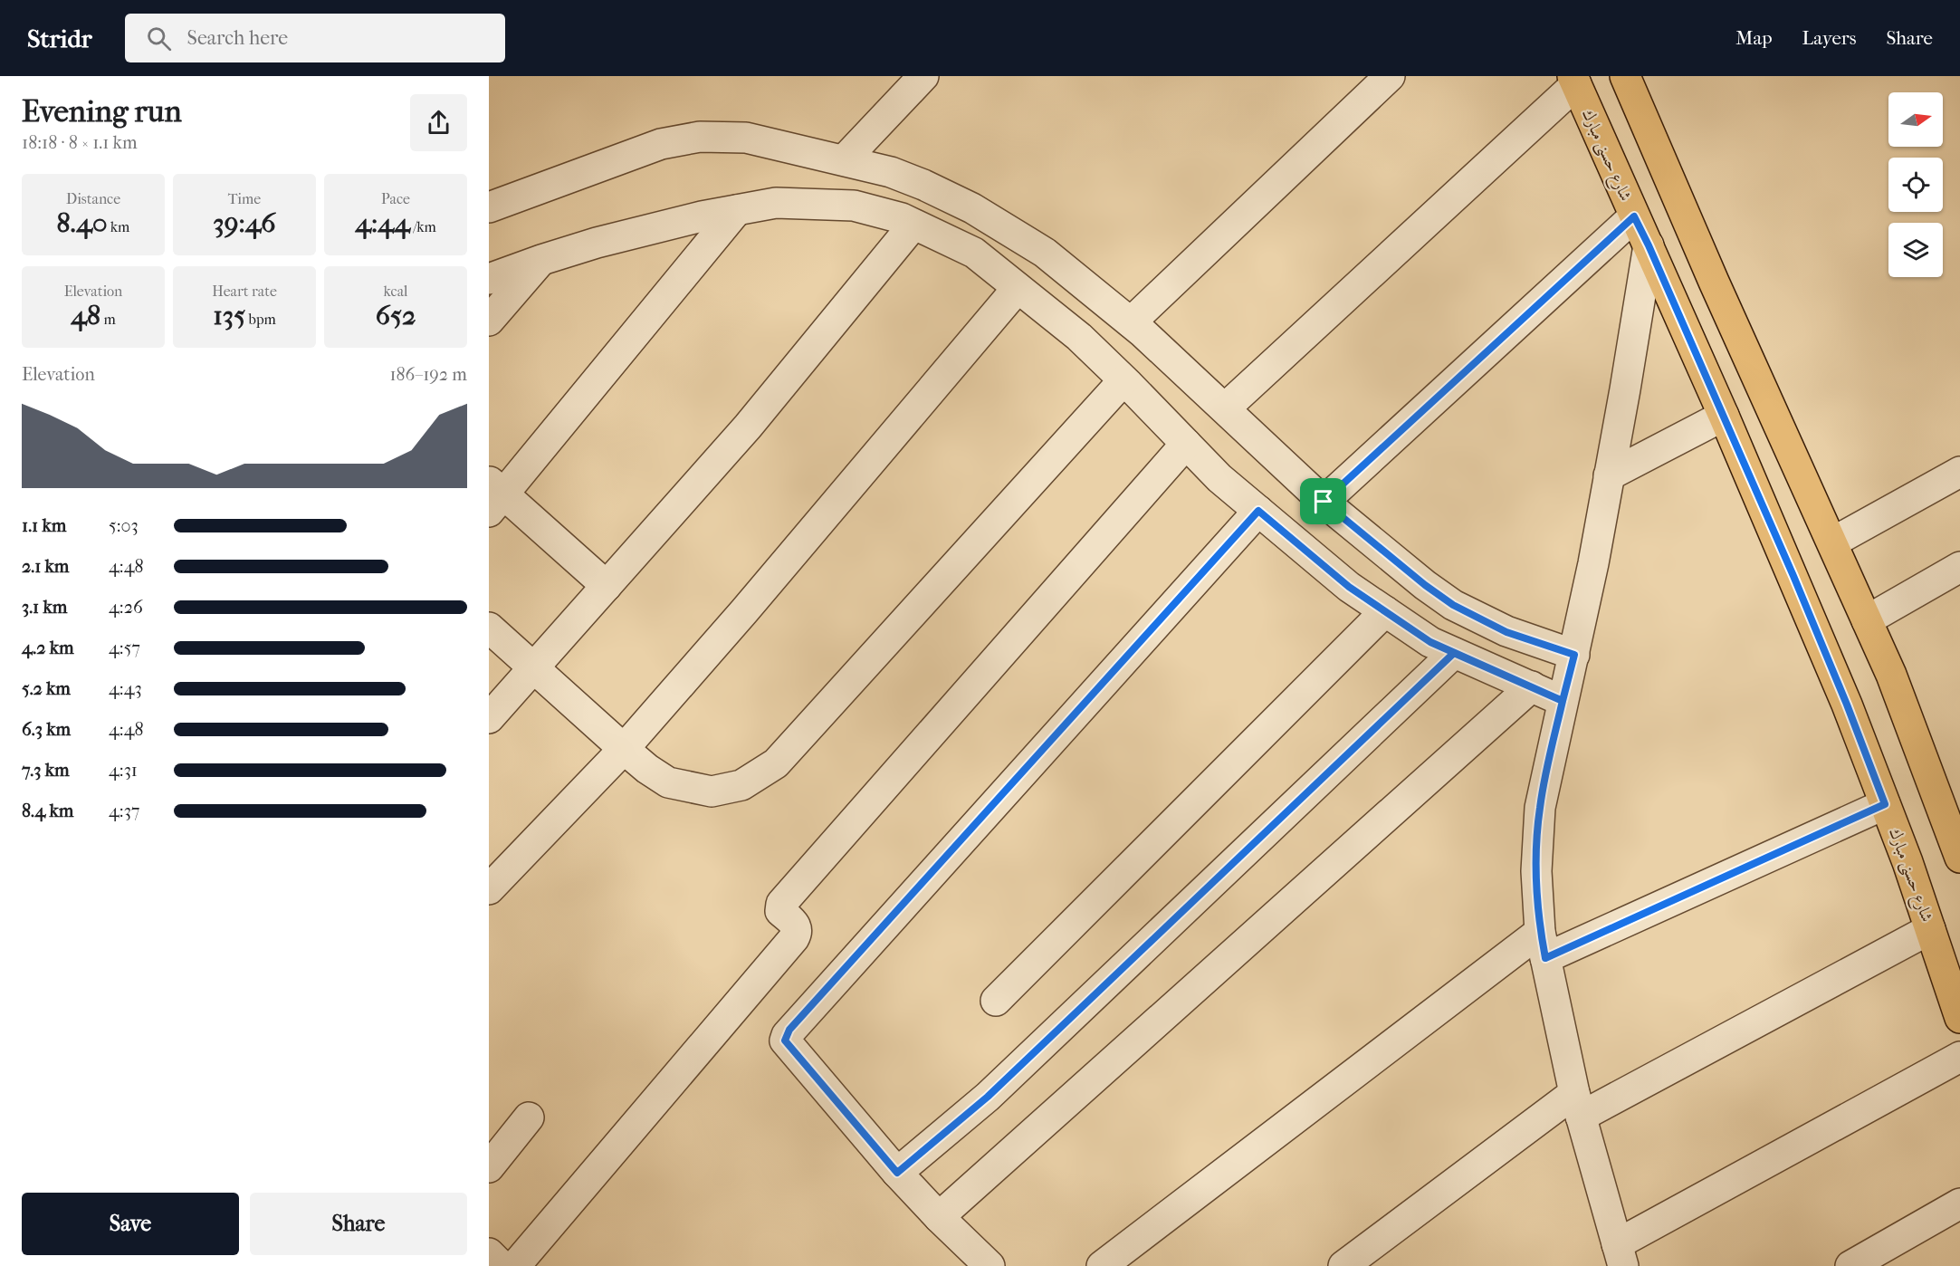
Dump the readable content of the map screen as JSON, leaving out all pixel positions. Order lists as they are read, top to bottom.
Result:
{
  "streets": {
    "main road": ["شارع حسنى مبارك"]
  },
  "north": "right",
  "page": {
    "header": "Stridr",
    "search": "Search here",
    "nav": ["Map", "Layers", "Share"],
    "heading": ["Evening run", "18:18 · 8 × 1.1 km"],
    "stats": [
      ["Distance", "8.40 km"],
      ["Time", "39:46"],
      ["Pace", "4:44 /km"],
      ["Elevation", "48 m"],
      ["Heart rate", "135 bpm"],
      ["kcal", "652"]
    ],
    "chart": ["Elevation", "186–192 m"],
    "list": [
      {
        "name": "1.1 km",
        "note": "5:03"
      },
      {
        "name": "2.1 km",
        "note": "4:48"
      },
      {
        "name": "3.1 km",
        "note": "4:26"
      },
      {
        "name": "4.2 km",
        "note": "4:57"
      },
      {
        "name": "5.2 km",
        "note": "4:43"
      },
      {
        "name": "6.3 km",
        "note": "4:48"
      },
      {
        "name": "7.3 km",
        "note": "4:31"
      },
      {
        "name": "8.4 km",
        "note": "4:37"
      }
    ],
    "buttons": ["Save", "Share"]
  }
}
